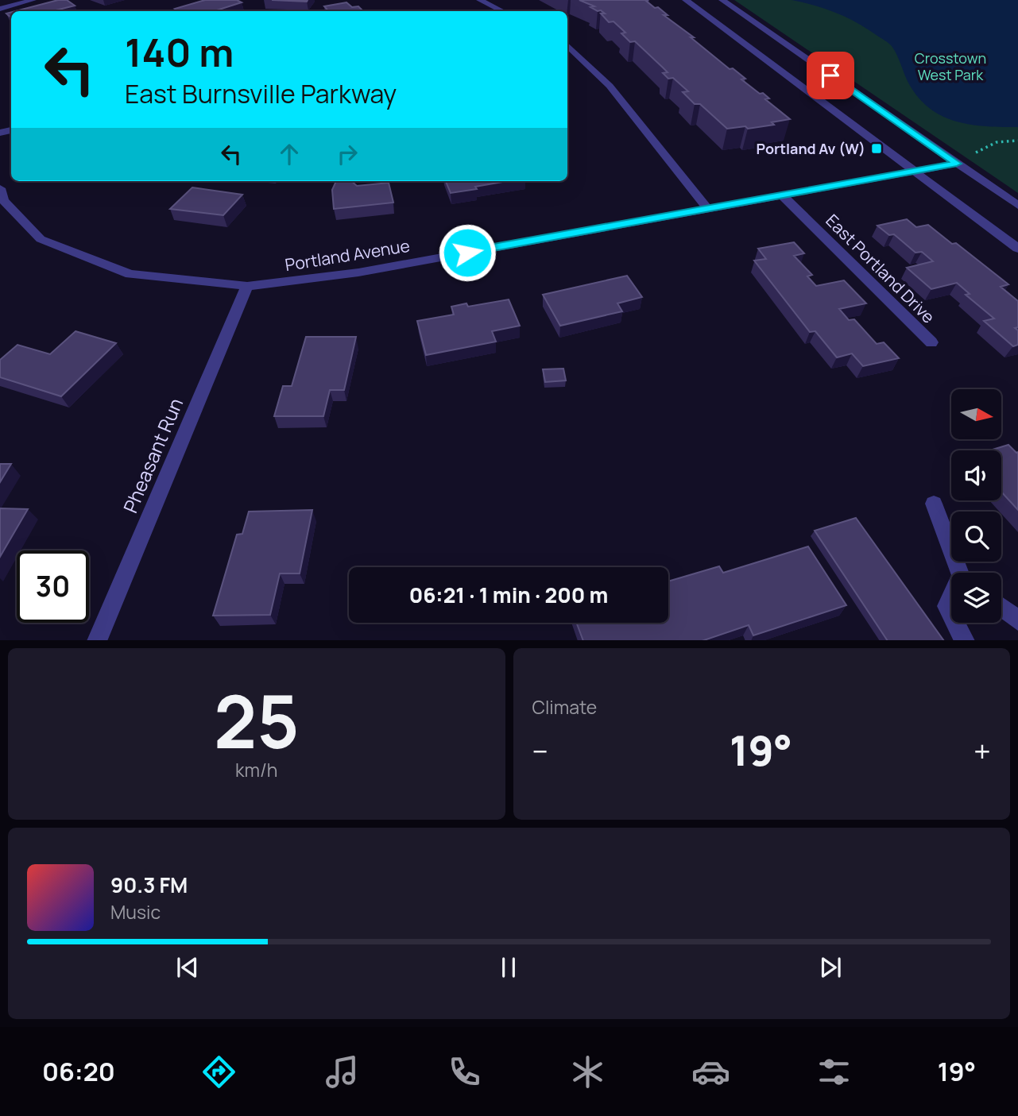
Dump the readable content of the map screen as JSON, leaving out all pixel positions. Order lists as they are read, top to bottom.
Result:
{
  "streets": {
    "street": ["Portland Avenue", "East Portland Drive", "Pheasant Run"]
  },
  "crossings": [
    ["Portland Avenue", "East Portland Drive"],
    ["Portland Avenue", "Pheasant Run"]
  ],
  "parks": ["Crosstown West Park"],
  "places": {
    "transit": ["Portland Av (W)"]
  },
  "north": "right",
  "page": {
    "turn": ["140 m", "East Burnsville Parkway"],
    "limit": "30",
    "trip": "06:21 · 1 min · 200 m",
    "tile": [
      ["25", "km/h"],
      "Climate"
    ],
    "heat": ["−", "19°", "+"],
    "song": ["90.3 FM", "Music"],
    "tabs": ["06:20", "19°"]
  }
}
